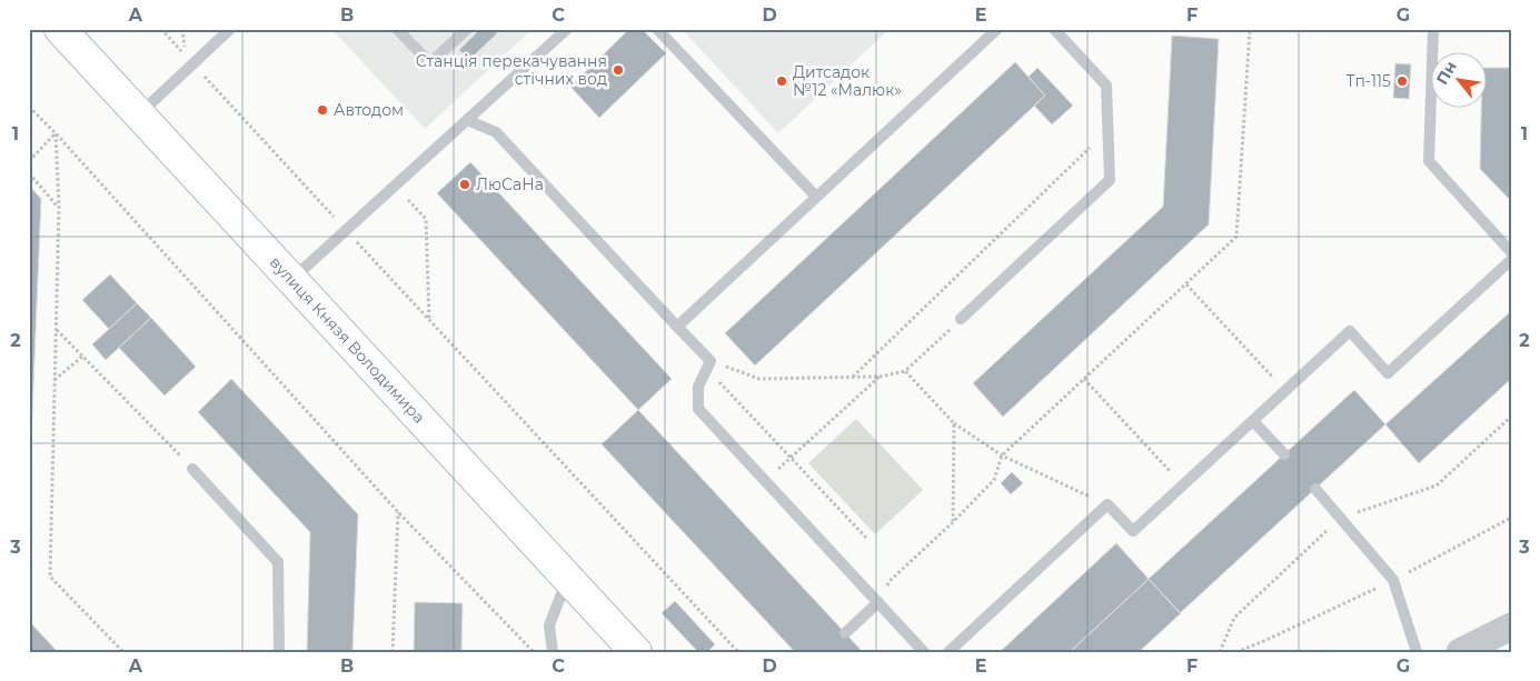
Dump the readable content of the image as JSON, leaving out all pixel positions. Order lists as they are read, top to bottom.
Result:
{
  "streets": {
    "main road": ["вулиця Князя Володимира"]
  },
  "places": [
    "Станція перекачування стічних вод",
    "Дитсадок №12 «Малюк»",
    "Тп-115",
    "Автодом",
    "ЛюСаНа"
  ],
  "north": "top left",
  "grid": {
    "columns": [
      "A",
      "B",
      "C",
      "D",
      "E",
      "F",
      "G"
    ],
    "rows": ["1", "2", "3"]
  }
}
